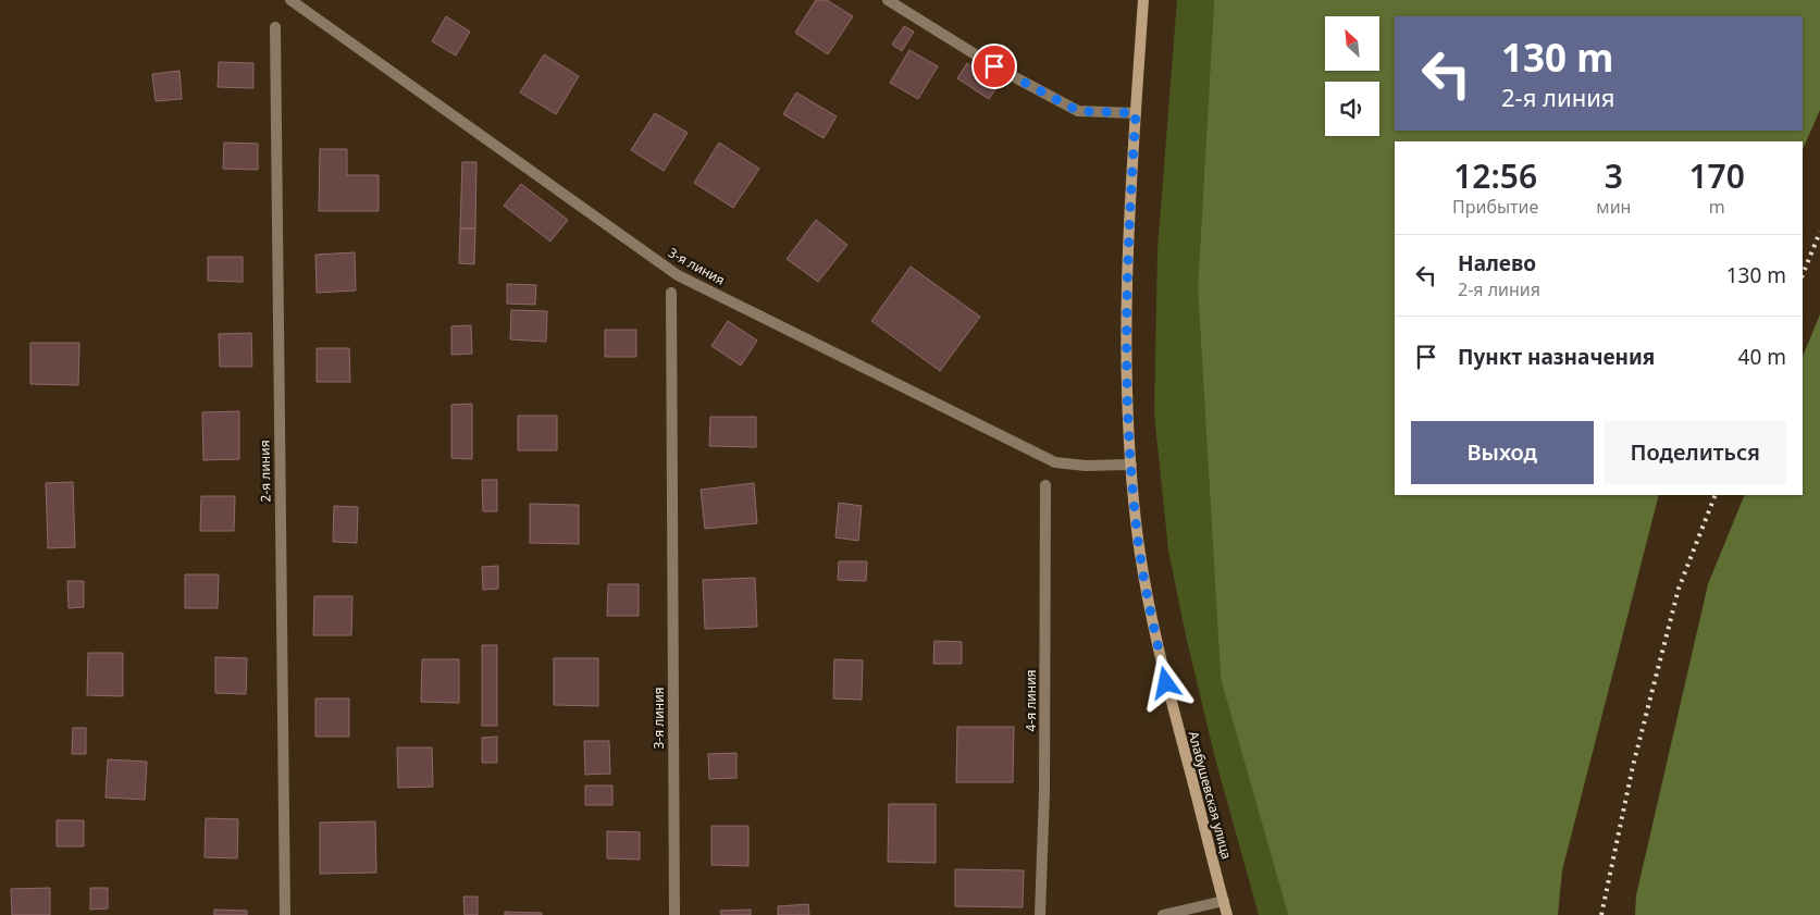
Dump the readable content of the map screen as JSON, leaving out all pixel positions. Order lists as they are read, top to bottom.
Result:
{
  "streets": {
    "street": [
      "3-я линия",
      "2-я линия",
      "4-я линия",
      "Алабушевская улица"
    ]
  },
  "crossings": [
    ["3-я линия", "Алабушевская улица"]
  ],
  "north": "top left",
  "page": {
    "turn": ["130 m", "2-я линия"],
    "eta": [
      "12:56",
      "Прибытие",
      "3",
      "мин",
      "170",
      "m"
    ],
    "list": [
      {
        "name": "Налево",
        "note": "2-я линия",
        "value": "130 m"
      },
      {
        "name": "Пункт назначения",
        "value": "40 m"
      }
    ],
    "buttons": ["Выход", "Поделиться"]
  }
}
